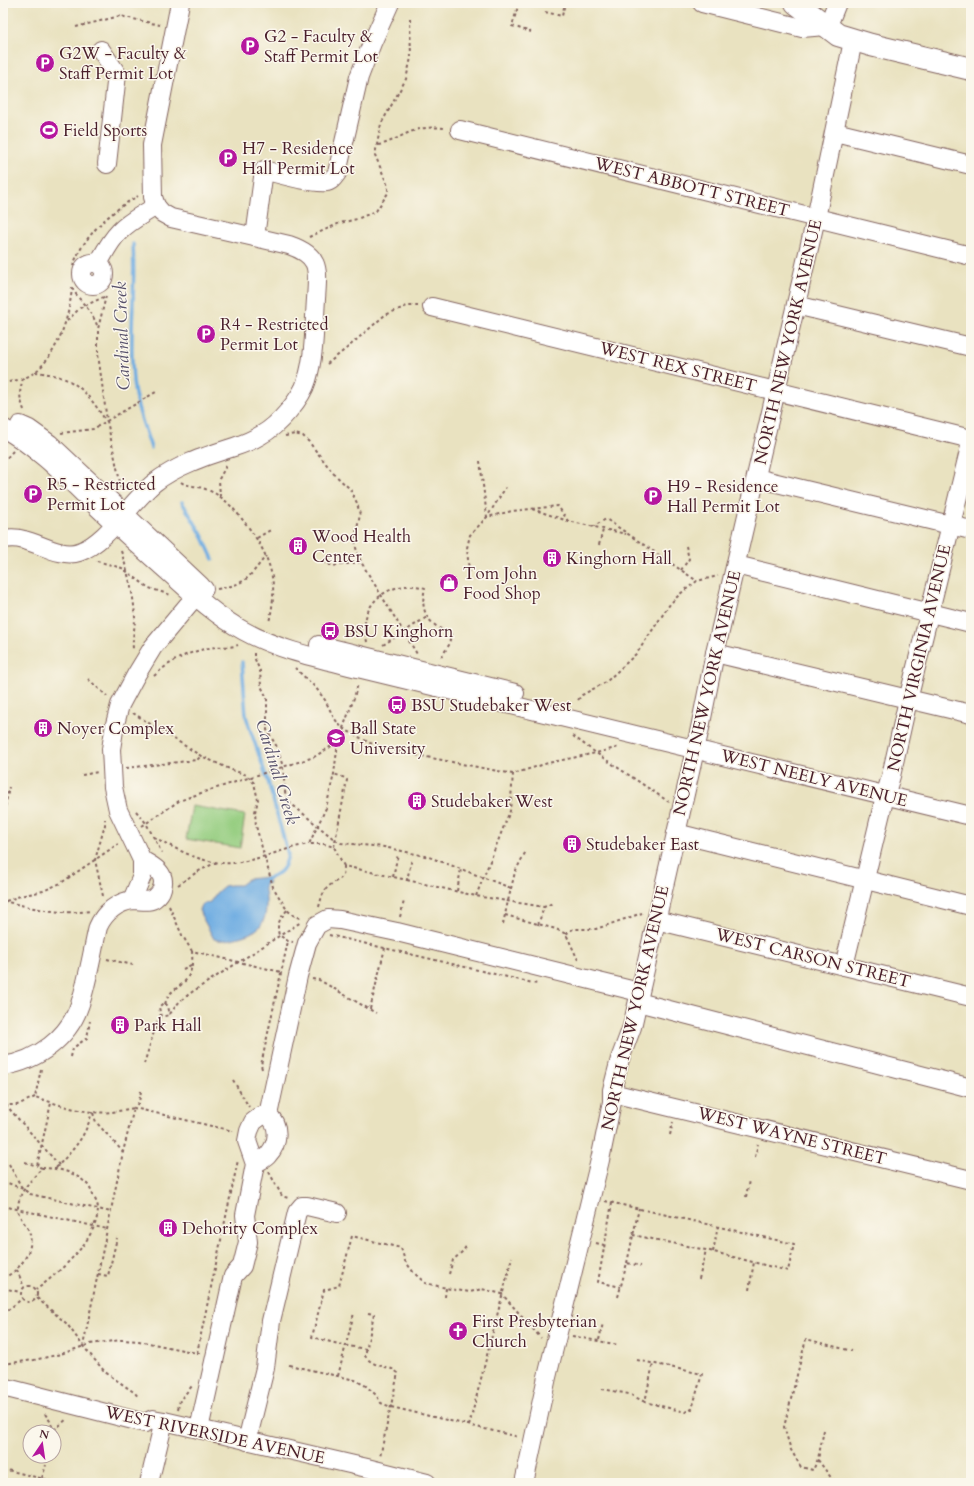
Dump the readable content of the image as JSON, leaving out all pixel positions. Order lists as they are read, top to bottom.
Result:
{
  "streets": {
    "street": [
      "WEST ABBOTT STREET",
      "NORTH NEW YORK AVENUE",
      "WEST REX STREET",
      "NORTH VIRGINIA AVENUE",
      "WEST NEELY AVENUE",
      "WEST CARSON STREET",
      "WEST WAYNE STREET",
      "WEST RIVERSIDE AVENUE"
    ]
  },
  "crossings": [
    ["WEST ABBOTT STREET", "NORTH NEW YORK AVENUE"],
    ["NORTH NEW YORK AVENUE", "WEST REX STREET"],
    ["NORTH NEW YORK AVENUE", "WEST NEELY AVENUE"],
    ["NORTH NEW YORK AVENUE", "WEST CARSON STREET"],
    ["NORTH NEW YORK AVENUE", "WEST WAYNE STREET"],
    ["NORTH VIRGINIA AVENUE", "WEST NEELY AVENUE"],
    ["NORTH VIRGINIA AVENUE", "WEST CARSON STREET"]
  ],
  "water": ["Cardinal Creek"],
  "places": {
    "parking": [
      "G2 - Faculty & Staff Permit Lot",
      "G2W - Faculty & Staff Permit Lot",
      "H7 - Residence Hall Permit Lot",
      "R4 - Restricted Permit Lot",
      "R5 - Restricted Permit Lot",
      "H9 - Residence Hall Permit Lot"
    ],
    "sports": ["Field Sports"],
    "building": [
      "Wood Health Center",
      "Kinghorn Hall",
      "Noyer Complex",
      "Studebaker West",
      "Studebaker East",
      "Park Hall",
      "Dehority Complex"
    ],
    "shop": ["Tom John Food Shop"],
    "bus stop": ["BSU Kinghorn", "BSU Studebaker West"],
    "school or university": ["Ball State University"],
    "church": ["First Presbyterian Church"]
  },
  "north": "top"
}
